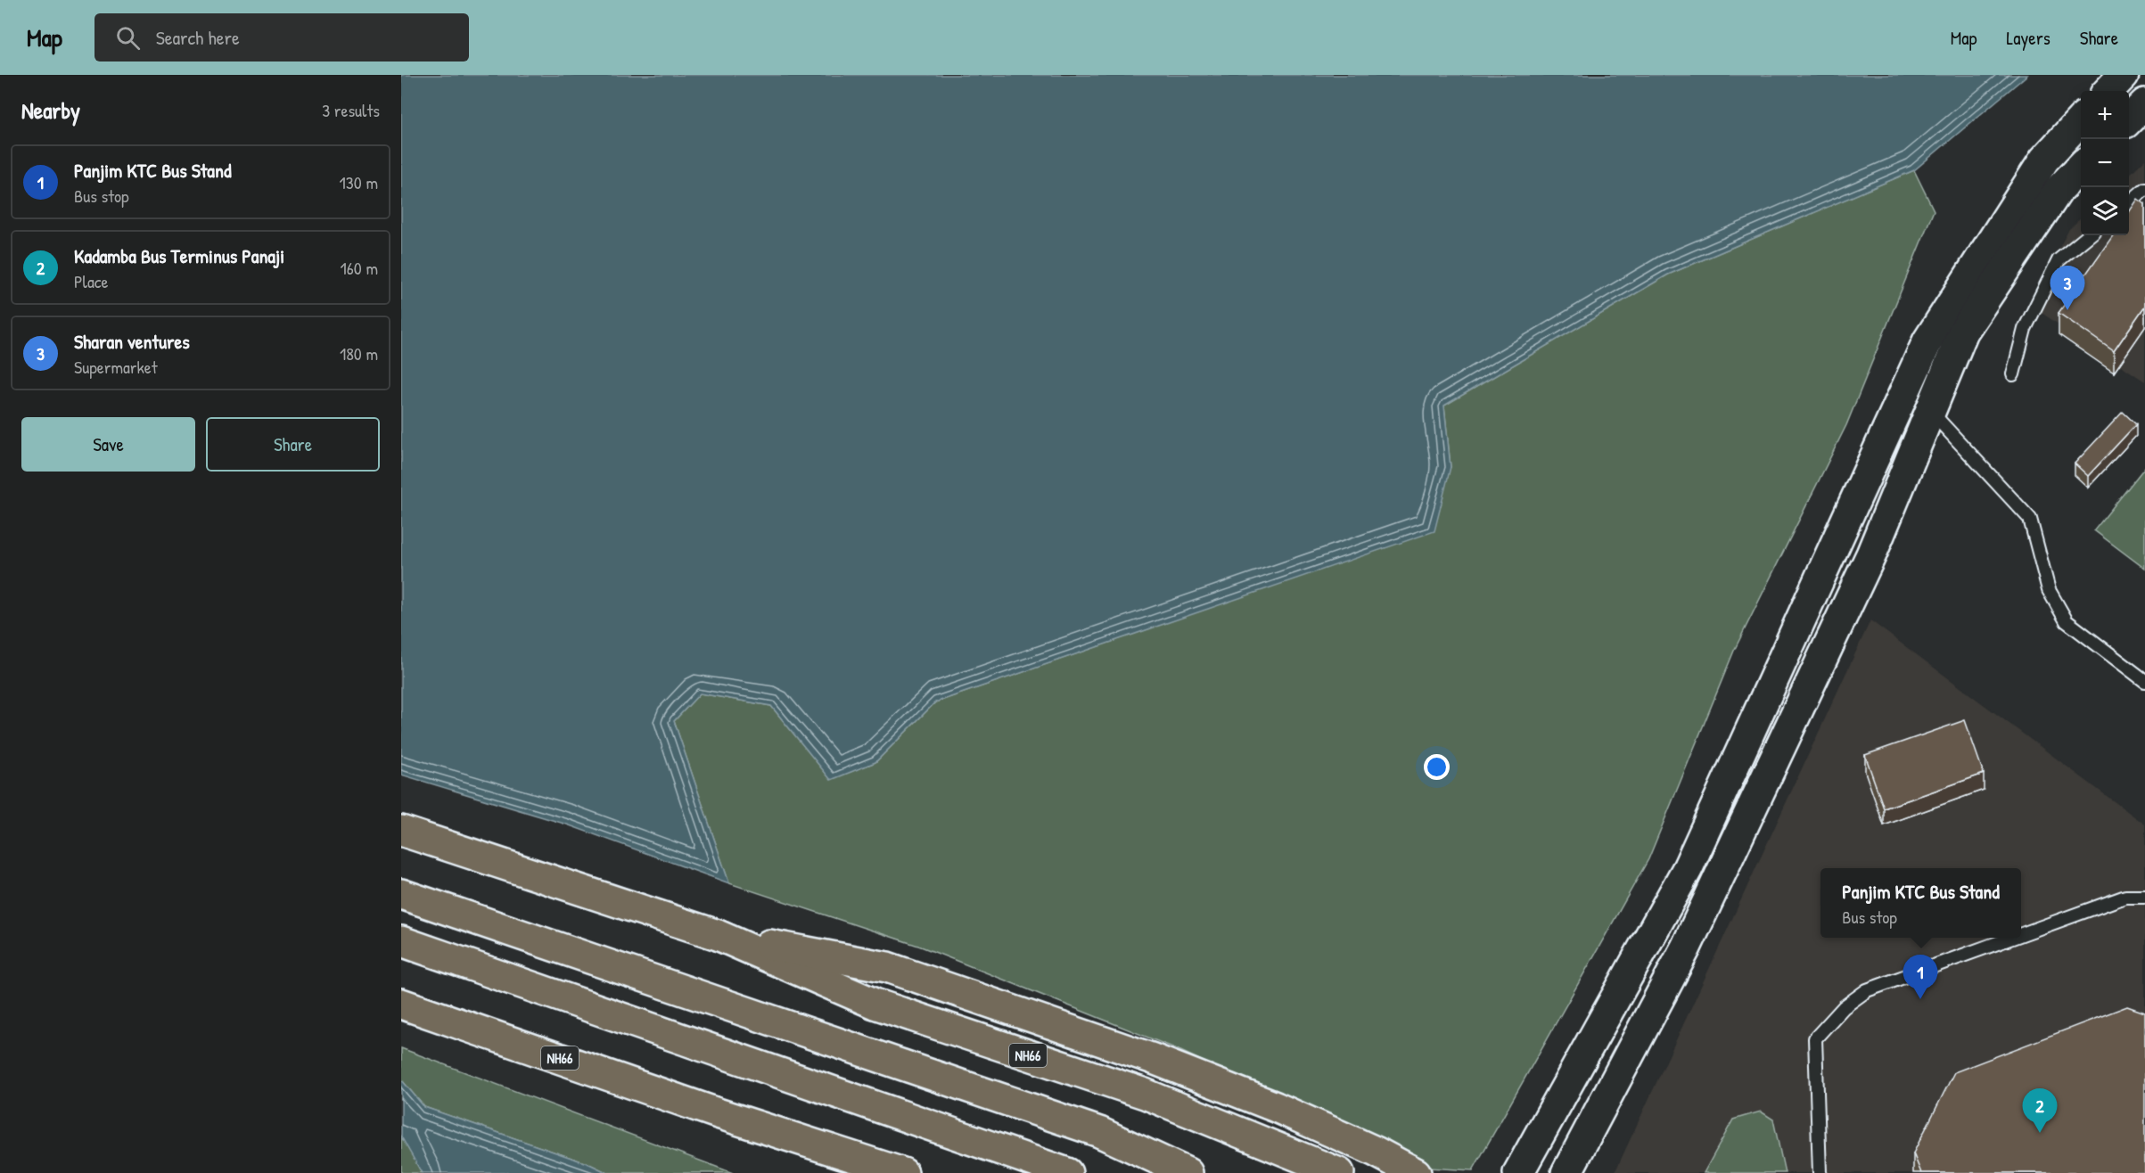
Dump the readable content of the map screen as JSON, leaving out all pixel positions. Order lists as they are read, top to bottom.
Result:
{
  "streets": {
    "highway": ["NH66"]
  },
  "page": {
    "header": "Map",
    "search": "Search here",
    "nav": ["Map", "Layers", "Share"],
    "heading": ["Nearby", "3 results"],
    "map_buttons": ["+", "−"],
    "list": [
      {
        "mark": "1",
        "name": "Panjim KTC Bus Stand",
        "note": "Bus stop",
        "value": "130 m"
      },
      {
        "mark": "2",
        "name": "Kadamba Bus Terminus Panaji",
        "note": "Place",
        "value": "160 m"
      },
      {
        "mark": "3",
        "name": "Sharan ventures",
        "note": "Supermarket",
        "value": "180 m"
      }
    ],
    "pins": ["3", "1", "2"],
    "buttons": ["Save", "Share"],
    "popup": ["Panjim KTC Bus Stand", "Bus stop"]
  }
}
